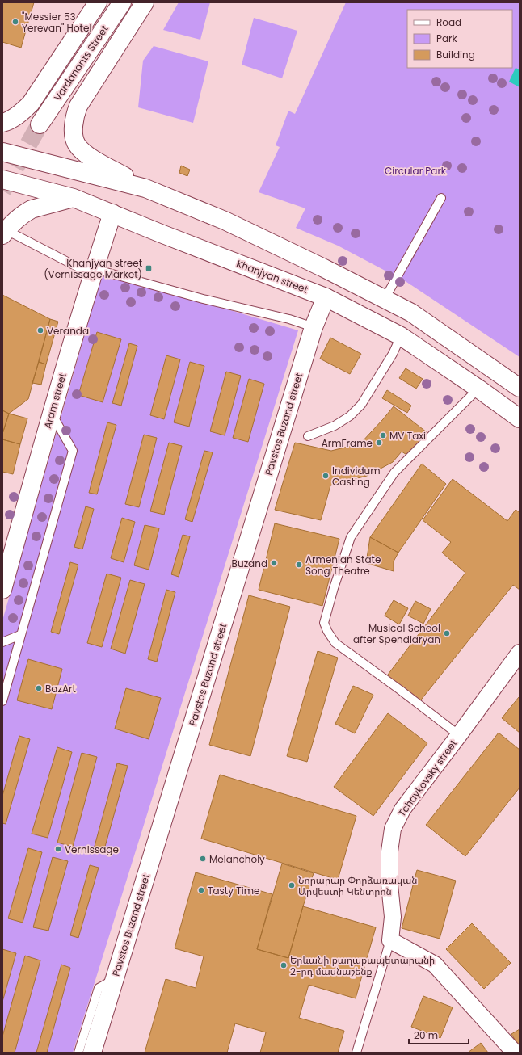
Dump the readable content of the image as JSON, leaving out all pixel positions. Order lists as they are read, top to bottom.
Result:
{
  "streets": {
    "main road": [
      "Vardanants Street",
      "Khanjyan street",
      "Aram street",
      "Pavstos Buzand street"
    ],
    "street": ["Tchaykovsky street"]
  },
  "crossings": [
    ["Khanjyan street", "Aram street"],
    ["Khanjyan street", "Pavstos Buzand street"]
  ],
  "parks": ["Circular Park"],
  "places": {
    "other": [
      "\"Messier 53 Yerevan\" Hotel",
      "Veranda",
      "MV Taxi",
      "ArmFrame",
      "Individum Casting",
      "Buzand",
      "Armenian State Song Theatre",
      "Musical School after Spendiaryan",
      "BazArt",
      "Vernissage",
      "Melancholy",
      "Նորարար Փորձառական Արվեստի Կենտրոն",
      "Tasty Time",
      "Երևանի քաղաքապետարանի 2-րդ մասնաշենք"
    ],
    "transit": ["Khanjyan street (Vernissage Market)"]
  },
  "legend": ["Road", "Park", "Building"],
  "scale_bar": "20 m"
}
